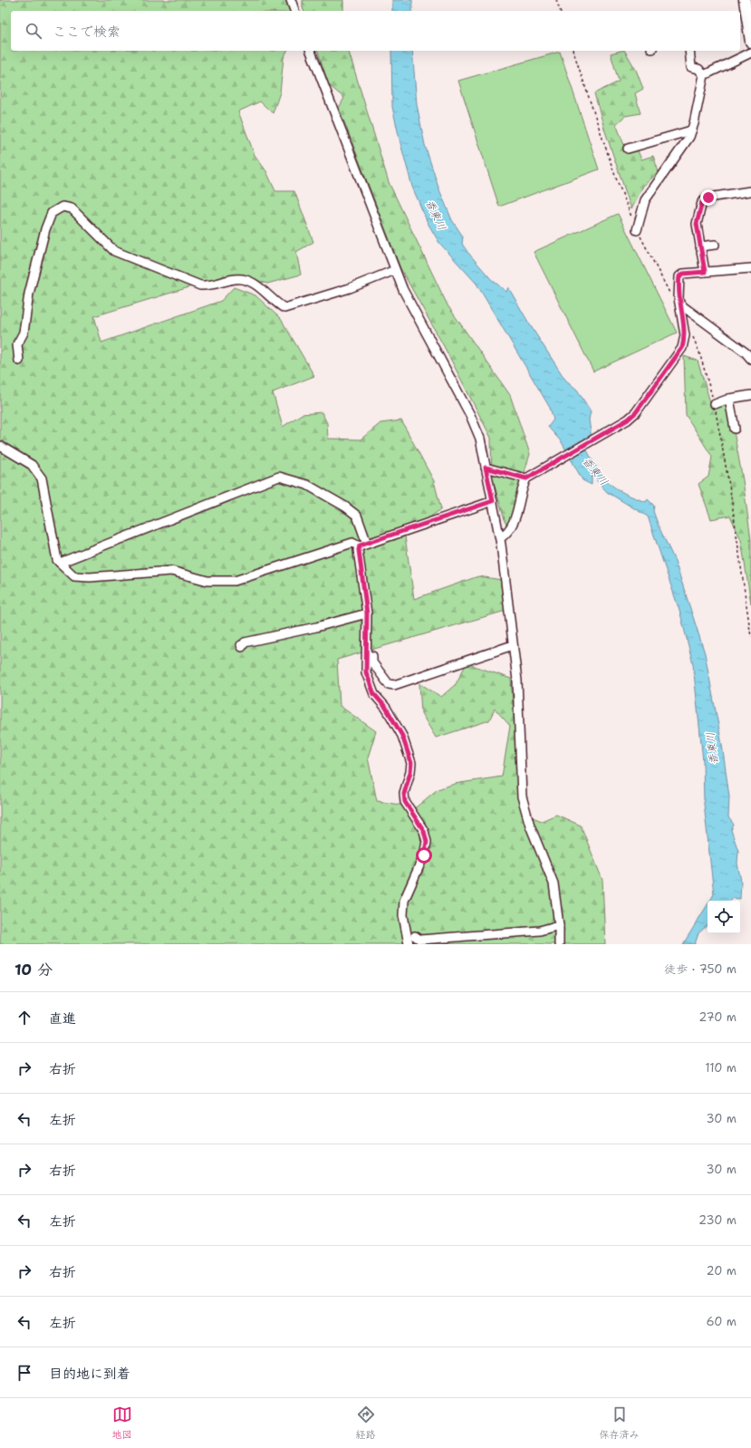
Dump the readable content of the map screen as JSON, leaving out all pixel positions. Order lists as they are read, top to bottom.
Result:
{
  "water": ["香東川"],
  "page": {
    "search": "ここで検索",
    "heading": ["10 分", "徒歩 · 750 m"],
    "list": [
      ["直進", "270 m"],
      ["右折", "110 m"],
      ["左折", "30 m"],
      ["右折", "30 m"],
      ["左折", "230 m"],
      ["右折", "20 m"],
      ["左折", "60 m"],
      "目的地に到着"
    ],
    "nav": ["地図", "経路", "保存済み"]
  }
}
